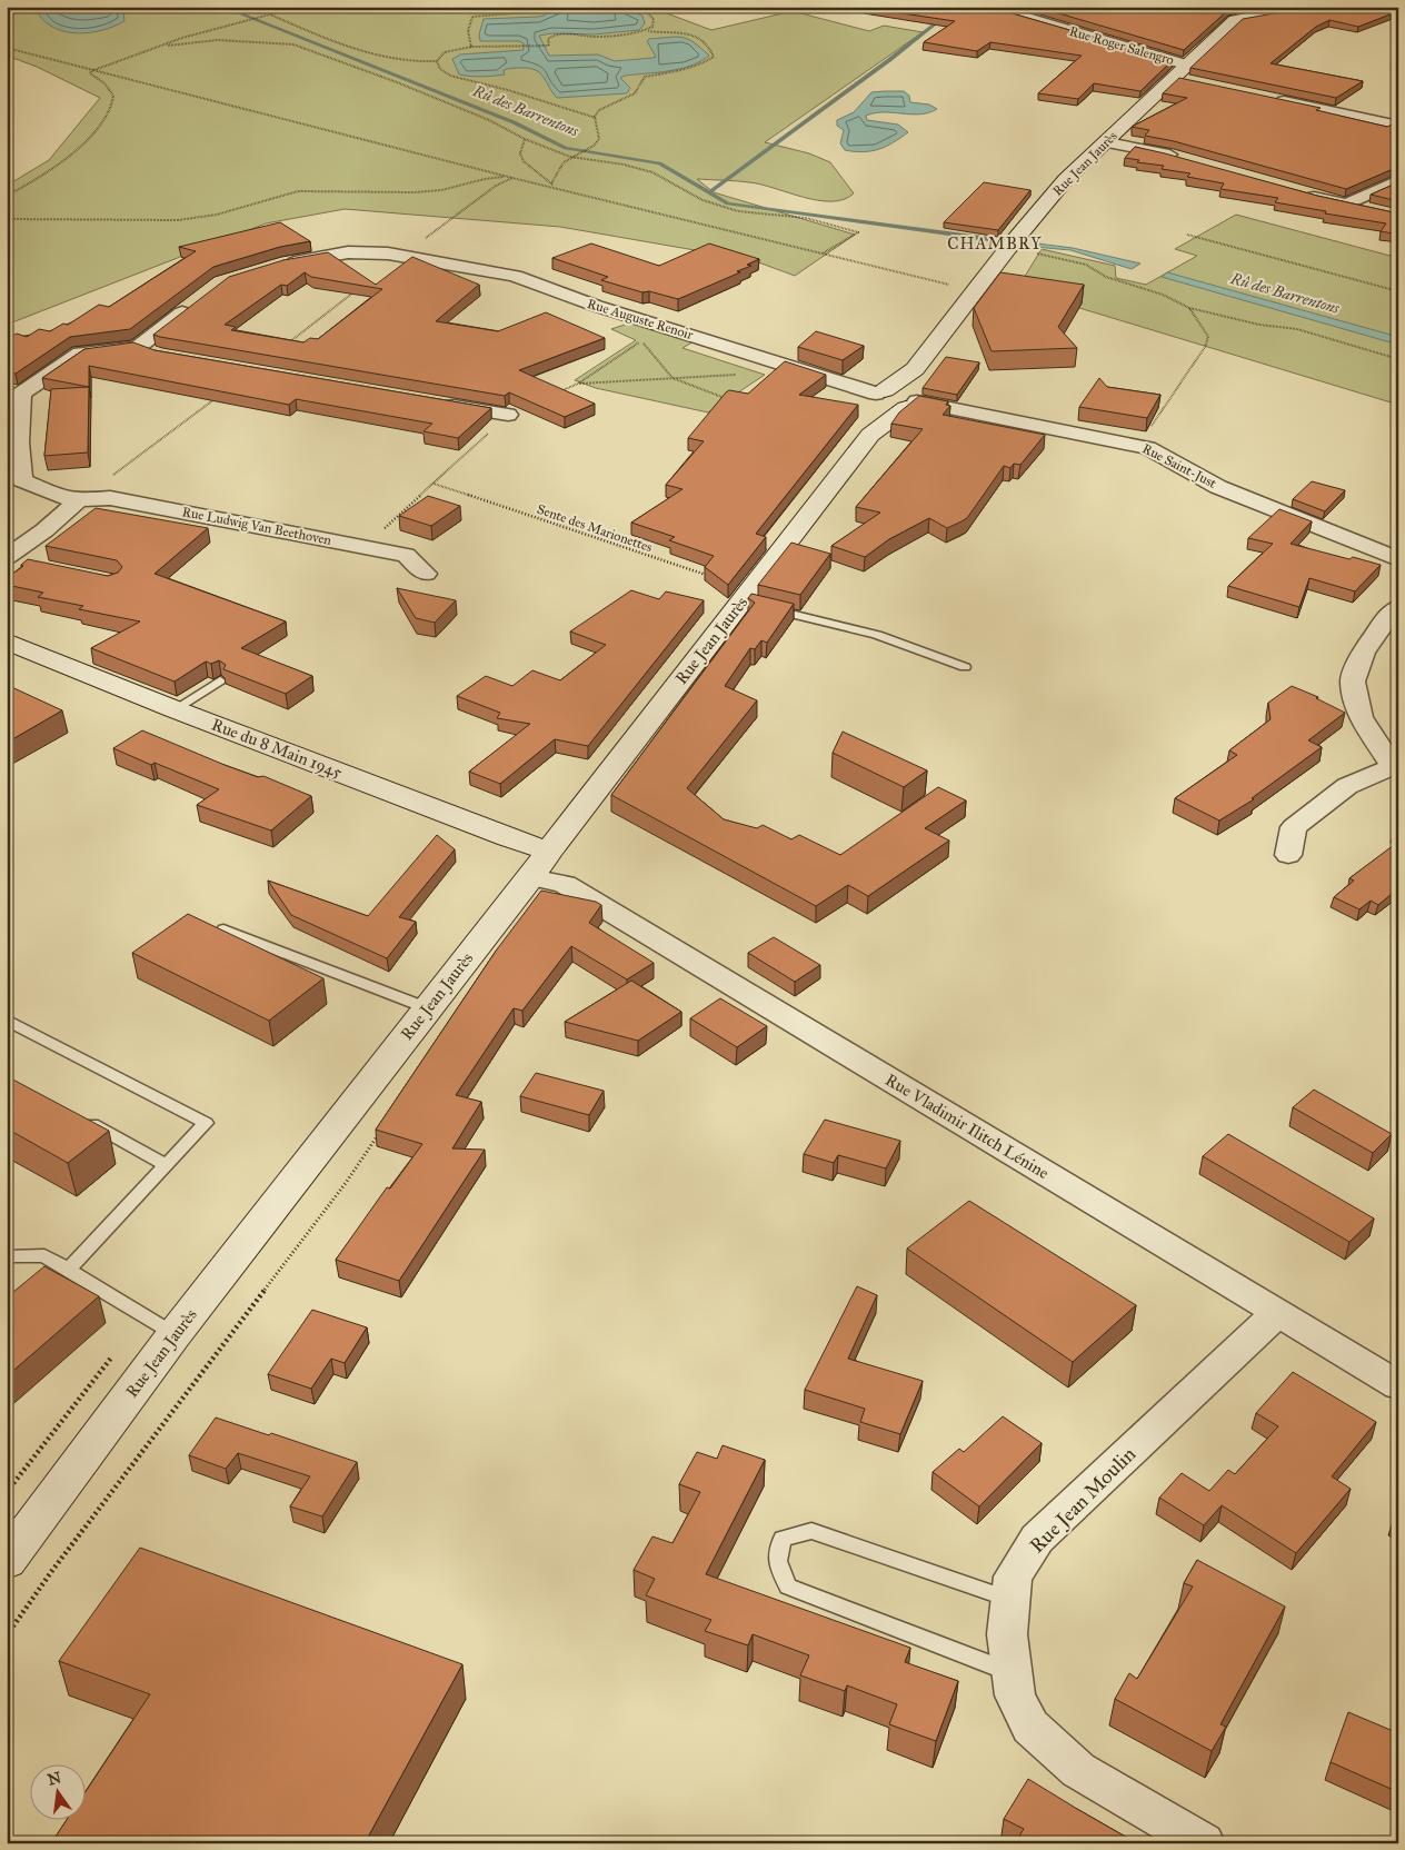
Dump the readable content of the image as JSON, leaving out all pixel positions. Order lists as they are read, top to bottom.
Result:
{
  "streets": {
    "main road": ["Rue Jean Jaurès", "Rue du 8 Main 1945"],
    "street": [
      "Rue Roger Salengro",
      "Rue Auguste Renoir",
      "Rue Saint-Just",
      "Rue Ludwig Van Beethoven",
      "Rue Vladimir Ilitch Lénine",
      "Rue Jean Moulin"
    ],
    "path": ["Sente des Marionettes"]
  },
  "crossings": [
    ["Rue Roger Salengro", "Rue Jean Jaurès"],
    ["Rue Jean Jaurès", "Sente des Marionettes"],
    ["Rue Jean Jaurès", "Rue du 8 Main 1945"],
    ["Rue Jean Jaurès", "Rue Vladimir Ilitch Lénine"],
    ["Rue Vladimir Ilitch Lénine", "Rue Jean Moulin"]
  ],
  "districts": ["CHAMBRY"],
  "water": ["Rû des Barrentons"],
  "north": "top"
}
